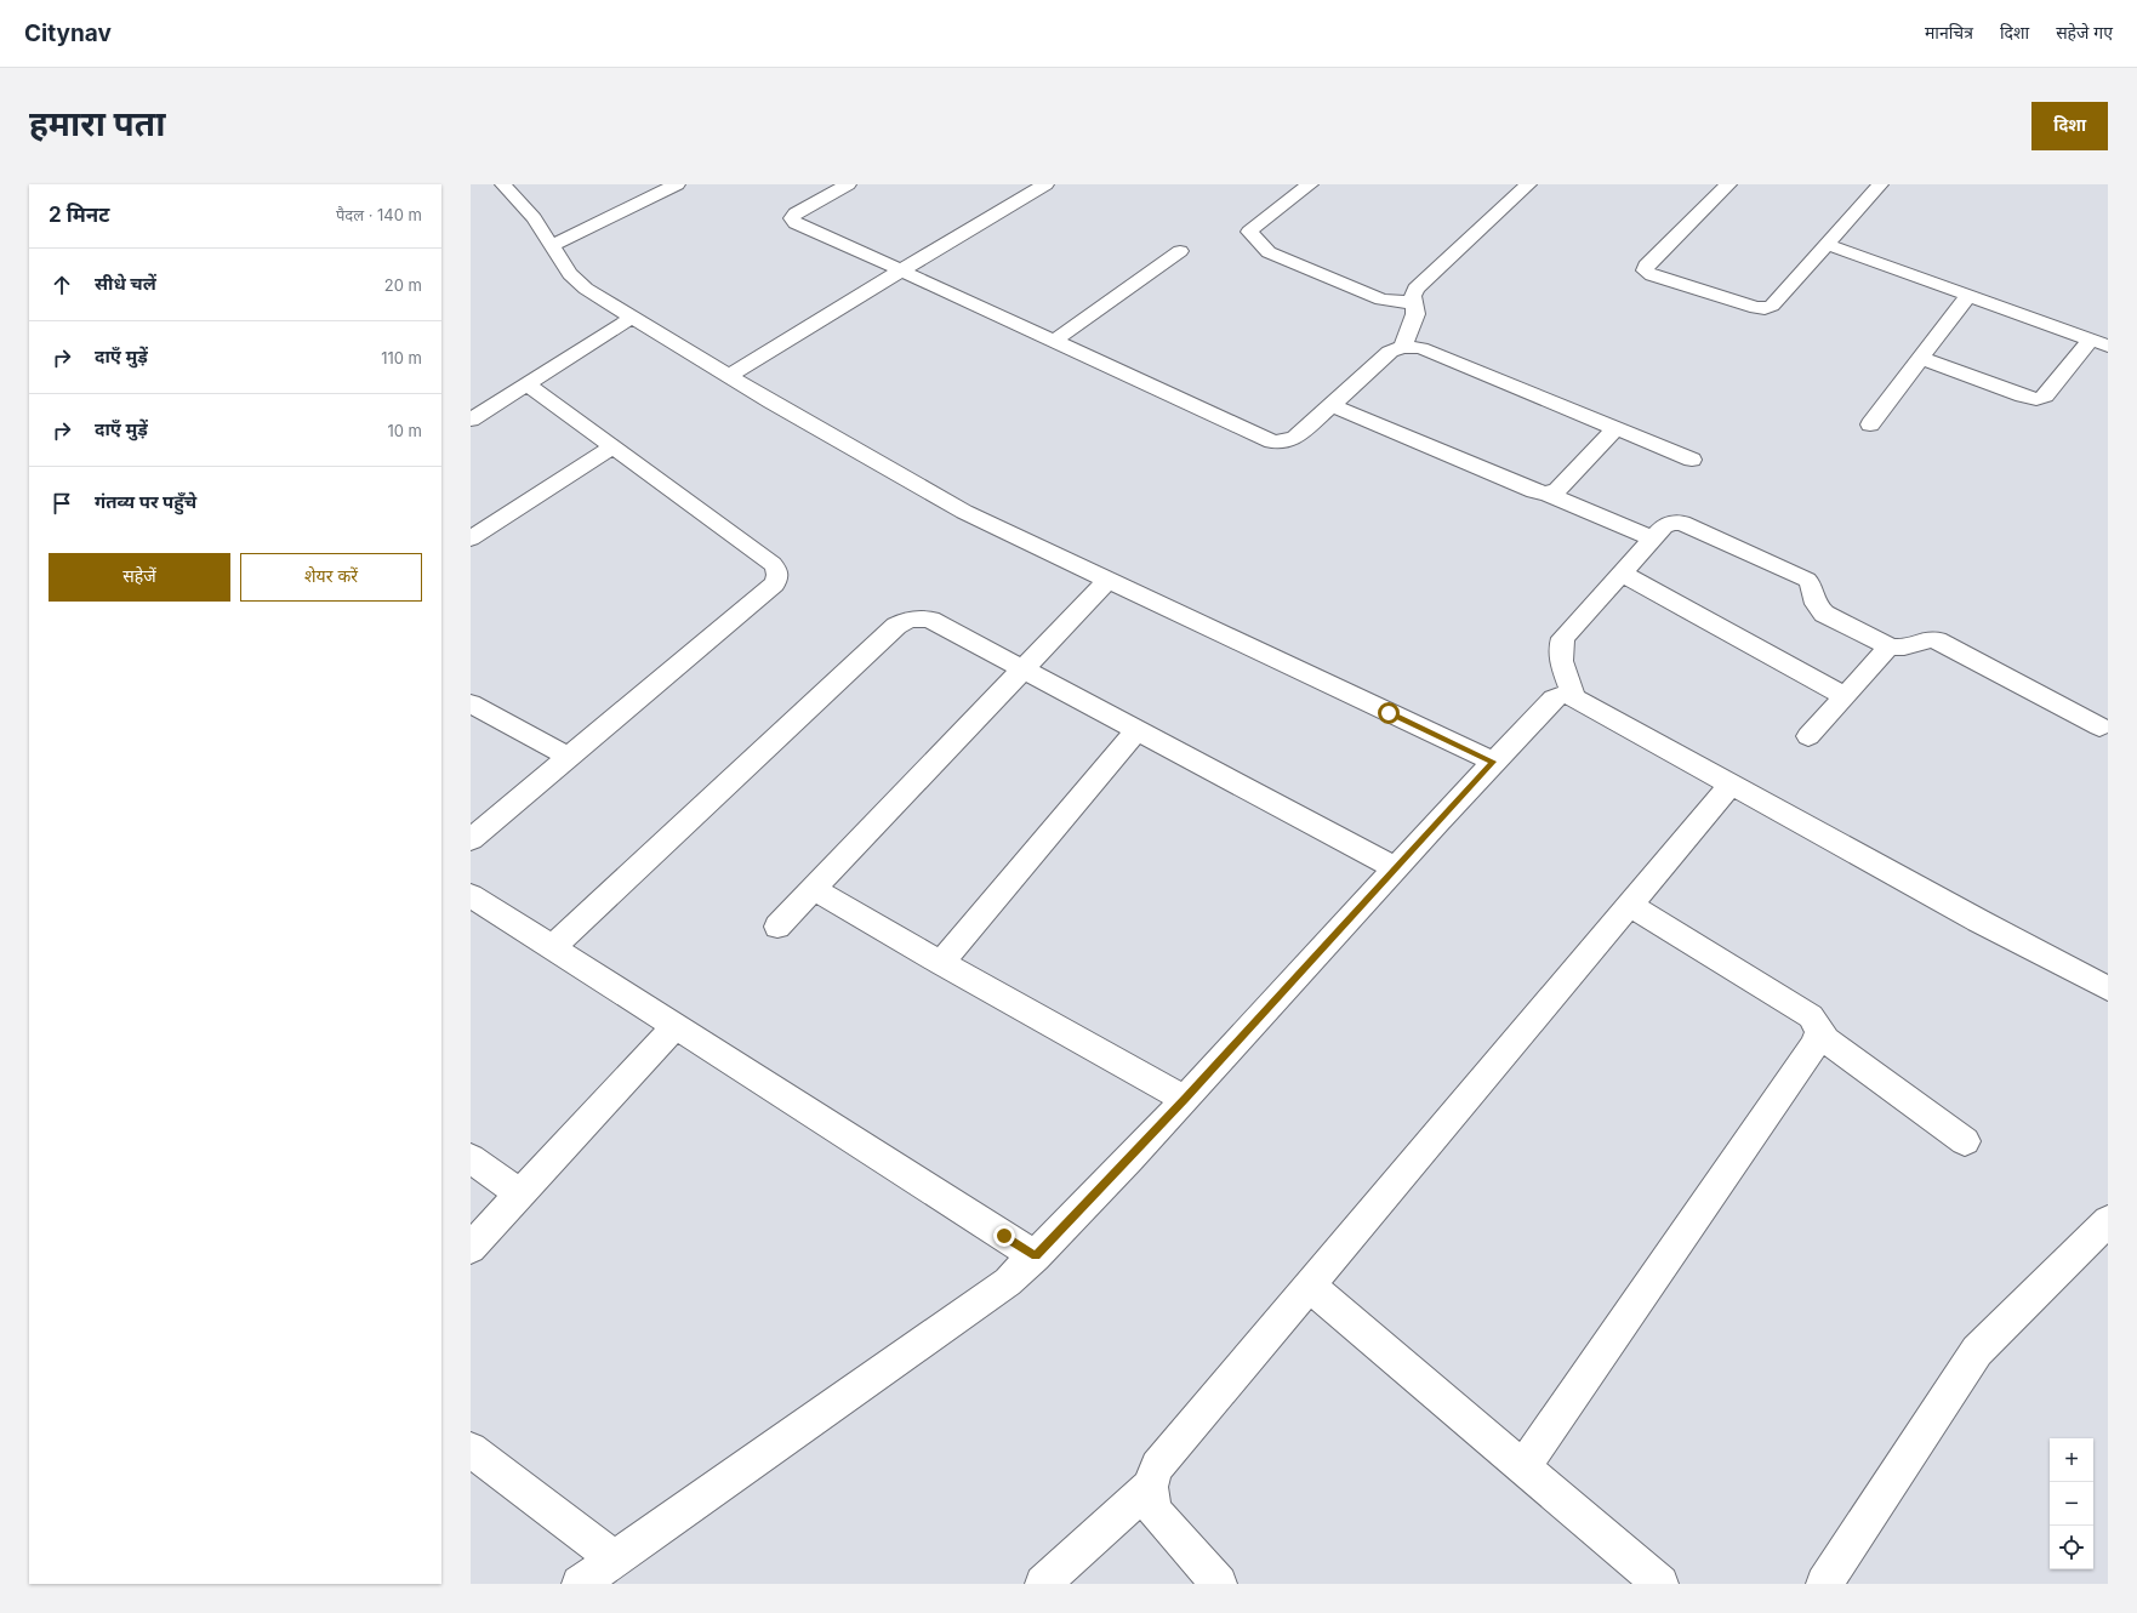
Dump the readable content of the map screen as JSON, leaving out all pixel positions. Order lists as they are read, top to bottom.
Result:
{
  "page": {
    "header": "Citynav",
    "nav": ["मानचित्र", "दिशा", "सहेजे गए"],
    "buttons": [
      "दिशा",
      ["सहेजें", "शेयर करें"]
    ],
    "title": "हमारा पता",
    "heading": ["2 मिनट", "पैदल · 140 m"],
    "list": [
      ["सीधे चलें", "20 m"],
      ["दाएँ मुड़ें", "110 m"],
      ["दाएँ मुड़ें", "10 m"],
      "गंतव्य पर पहुँचे"
    ],
    "map_buttons": ["+", "−"]
  }
}
